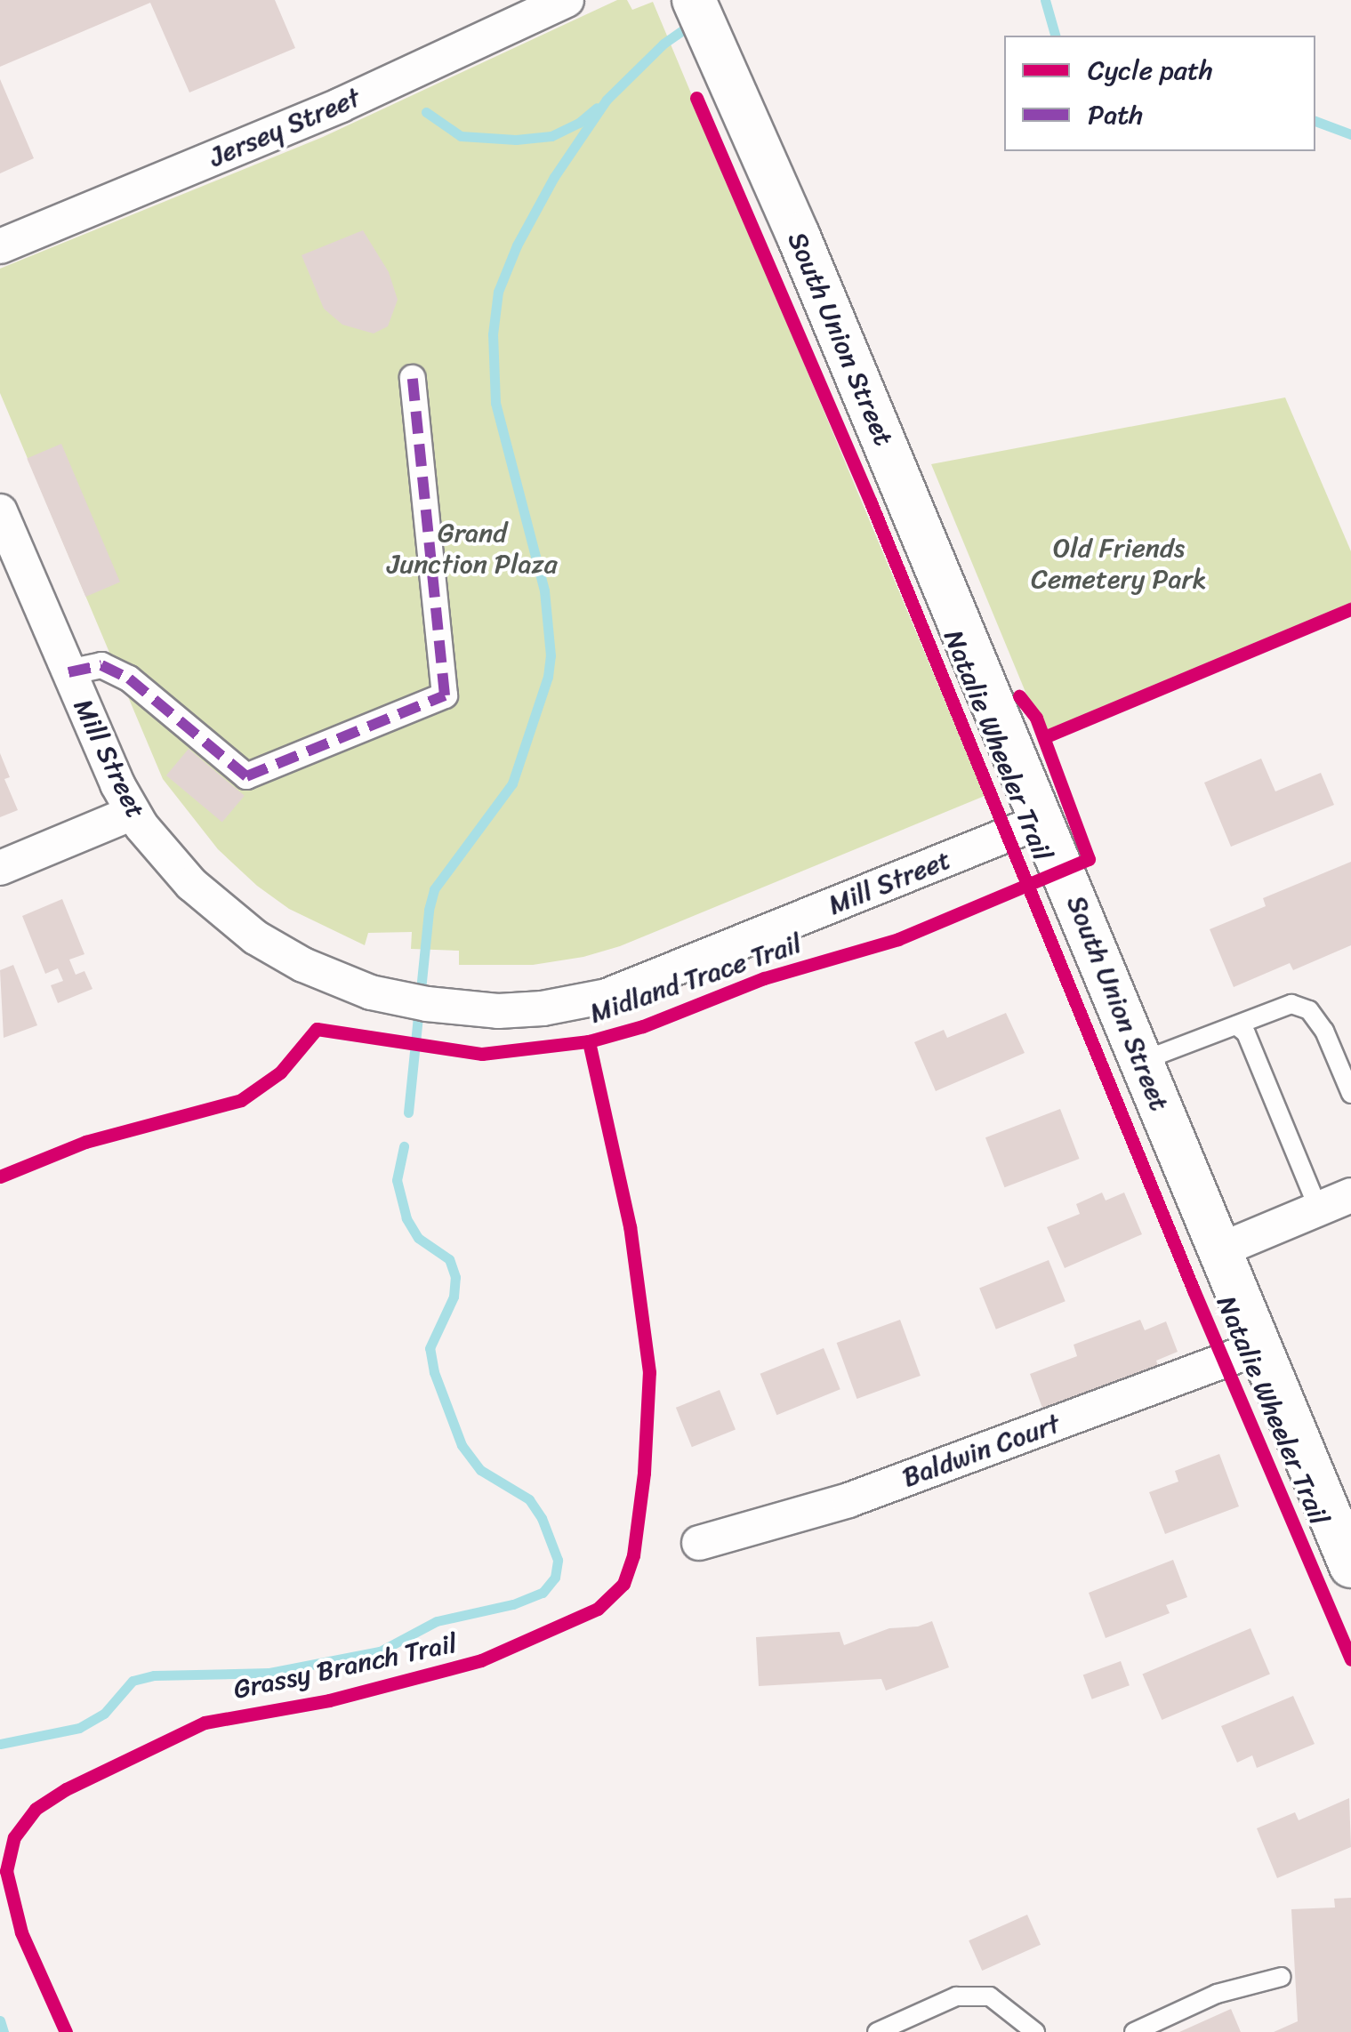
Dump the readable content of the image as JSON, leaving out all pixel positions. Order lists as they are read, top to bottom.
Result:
{
  "streets": {
    "street": [
      "Jersey Street",
      "South Union Street",
      "Mill Street",
      "Baldwin Court"
    ],
    "cycle path": ["Natalie Wheeler Trail", "Midland Trace Trail"]
  },
  "crossings": [
    ["South Union Street", "Mill Street"],
    ["South Union Street", "Baldwin Court"]
  ],
  "parks": ["Grand Junction Plaza", "Old Friends Cemetery Park"],
  "legend": ["Cycle path", "Path"]
}
